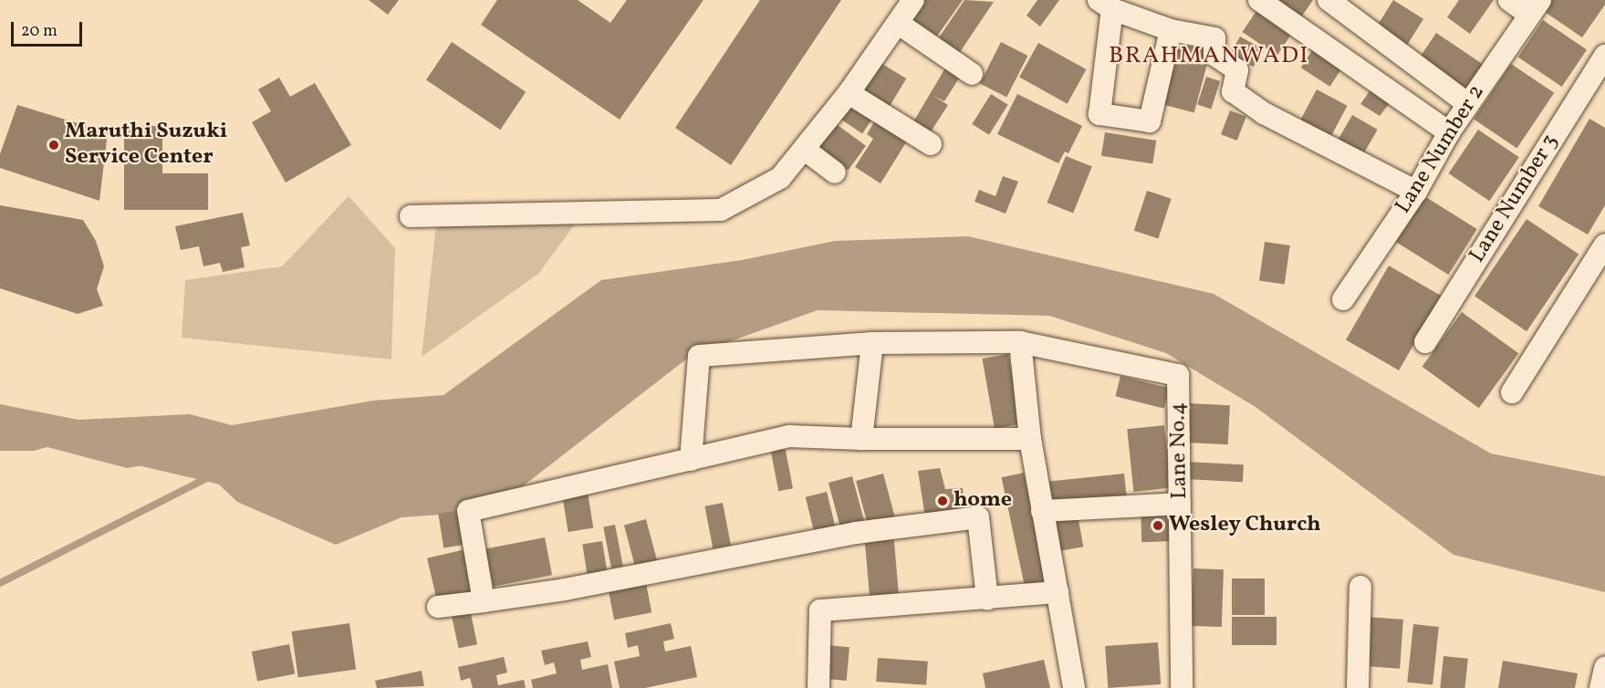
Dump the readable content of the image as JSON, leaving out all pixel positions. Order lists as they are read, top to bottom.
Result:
{
  "streets": {
    "street": ["Lane Number 2", "Lane Number 3", "Lane No.4"]
  },
  "districts": ["BRAHMANWADI"],
  "places": ["Maruthi Suzuki Service Center", "home", "Wesley Church"],
  "scale_bar": "20 m"
}
